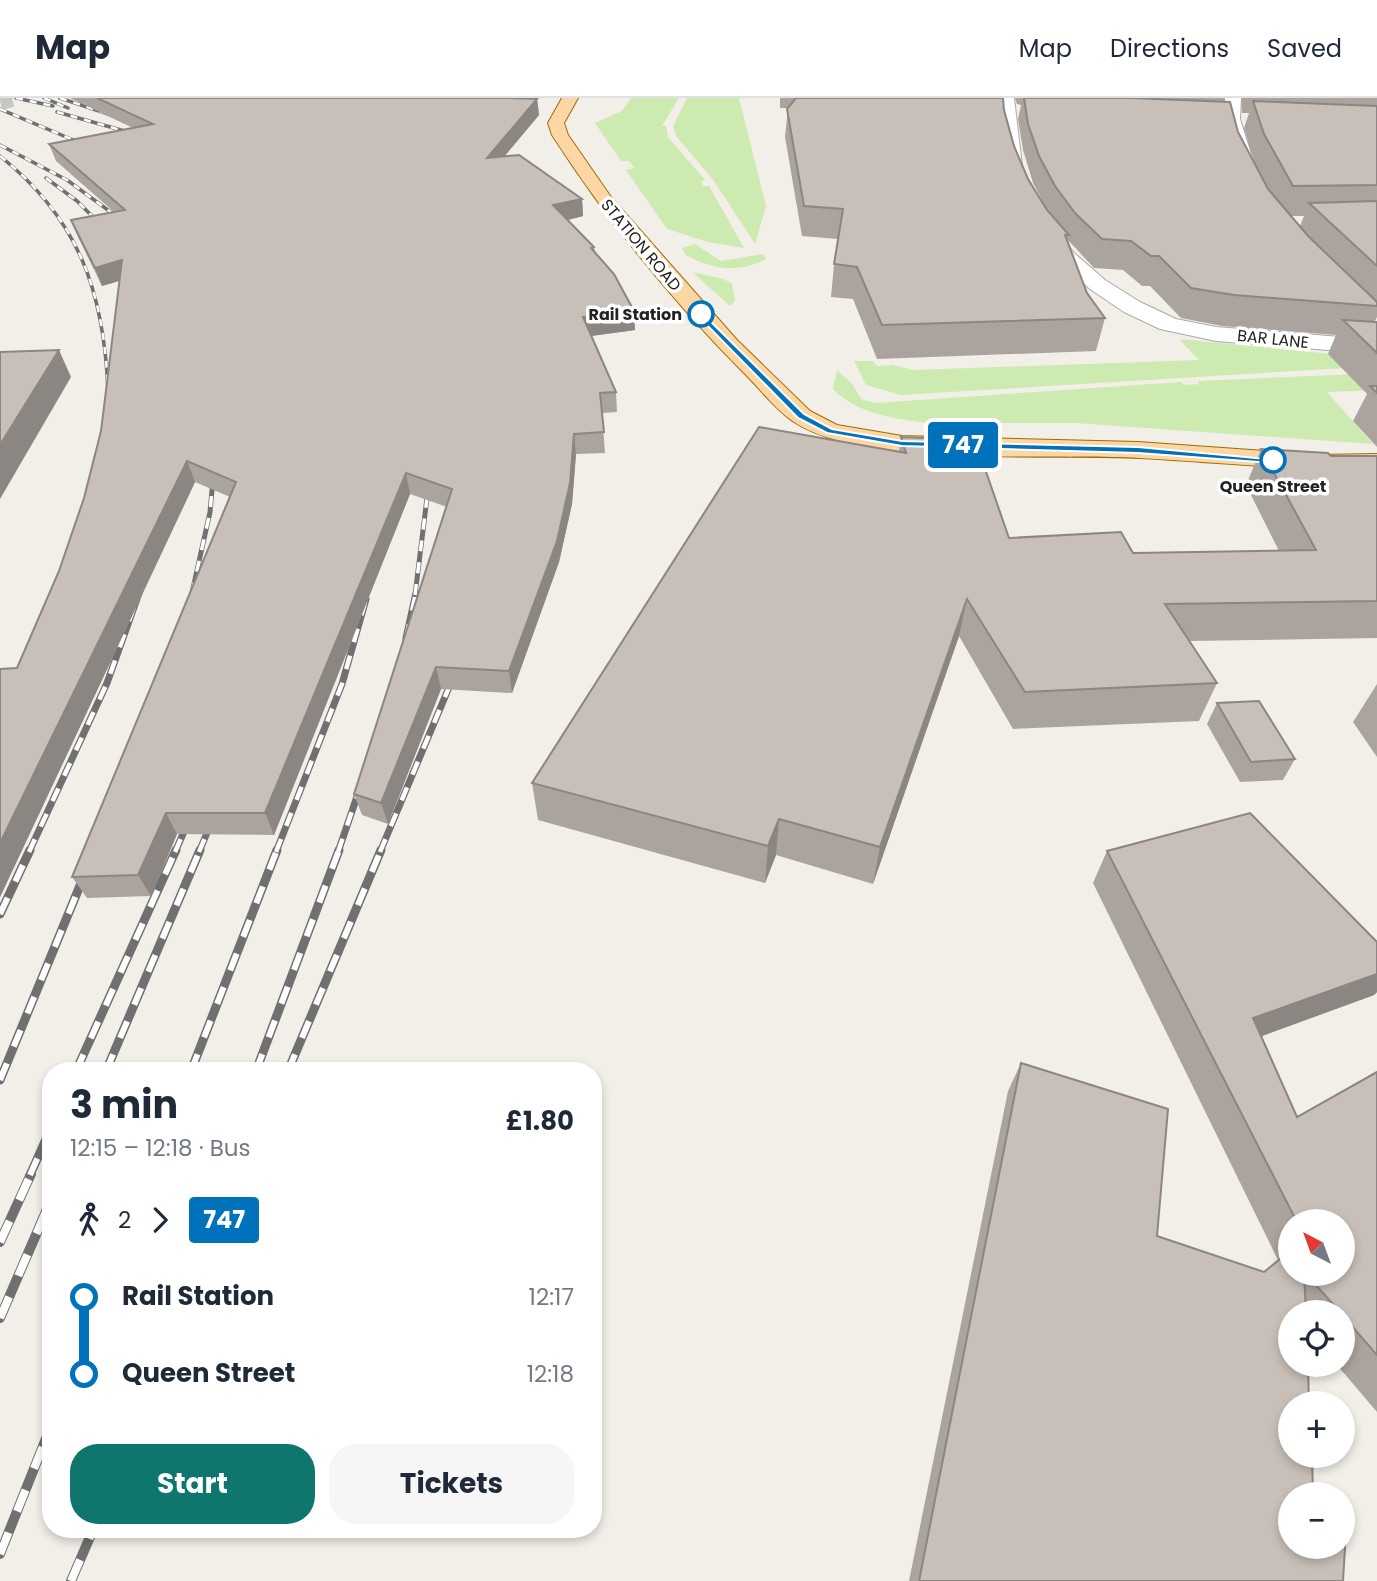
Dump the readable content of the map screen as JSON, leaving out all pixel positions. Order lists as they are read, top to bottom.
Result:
{
  "streets": {
    "main road": ["STATION ROAD"],
    "street": ["BAR LANE"]
  },
  "places": ["Rail Station", "Queen Street"],
  "lines": ["bus line 747"],
  "north": "top left",
  "page": {
    "header": "Map",
    "nav": ["Map", "Directions", "Saved"],
    "on_map": "747",
    "heading": ["3 min", "12:15 – 12:18 · Bus", "£1.80"],
    "legs": ["2", "747"],
    "map_buttons": ["+", "−"],
    "list": [
      {
        "name": "Rail Station",
        "value": "12:17"
      },
      {
        "name": "Queen Street",
        "value": "12:18"
      }
    ],
    "buttons": ["Start", "Tickets"]
  }
}
